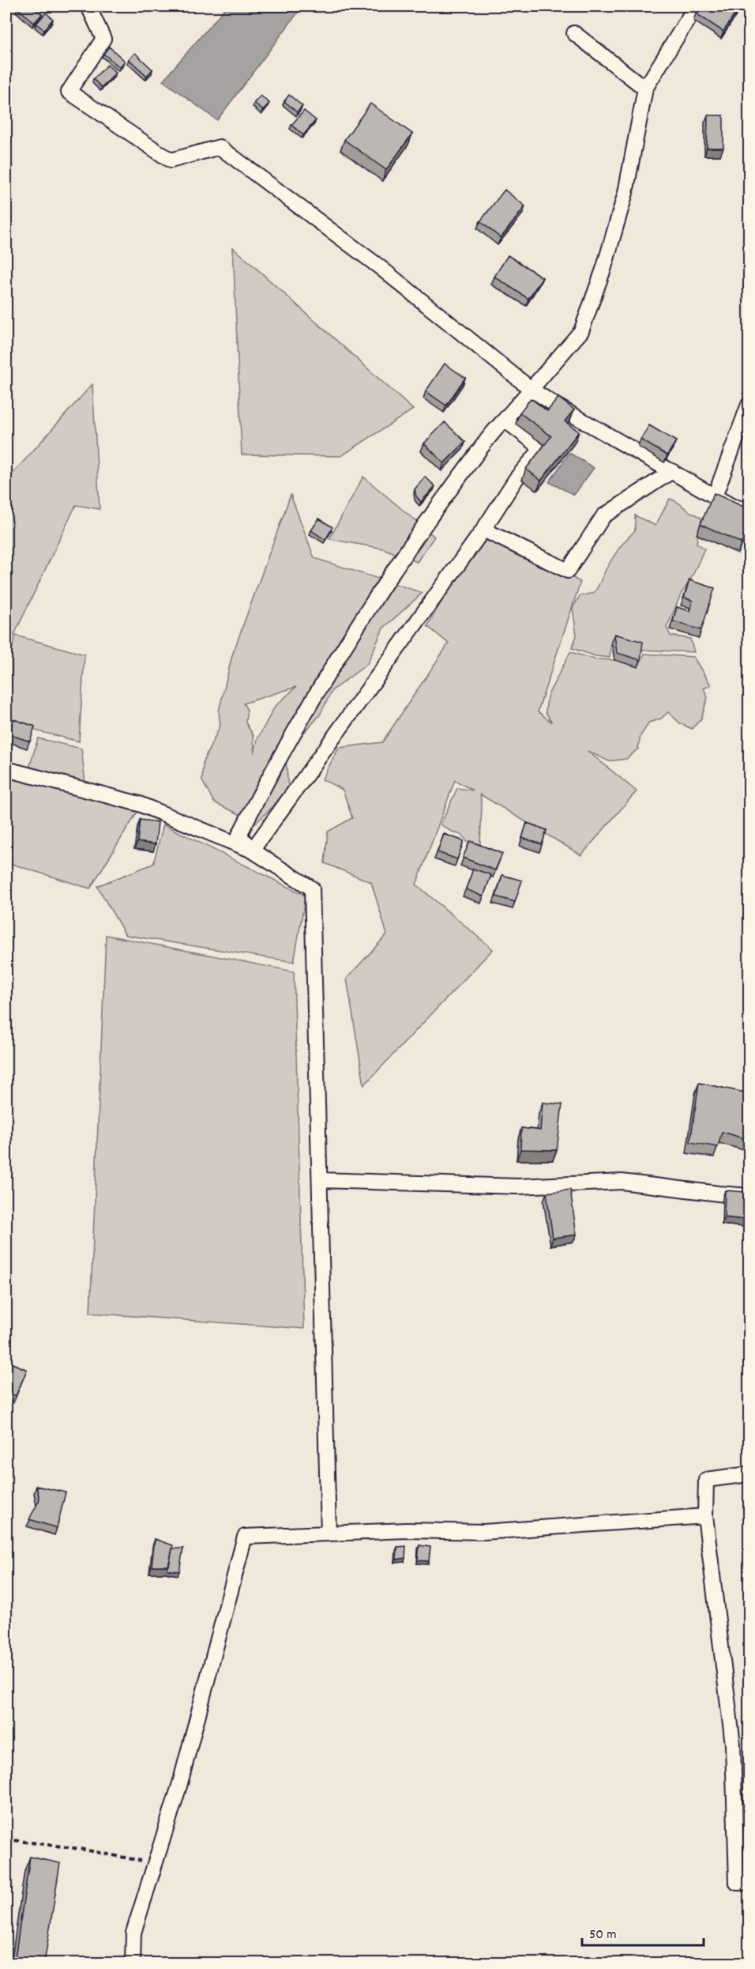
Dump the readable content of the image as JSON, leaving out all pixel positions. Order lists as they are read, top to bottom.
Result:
{
  "scale_bar": "50 m"
}
